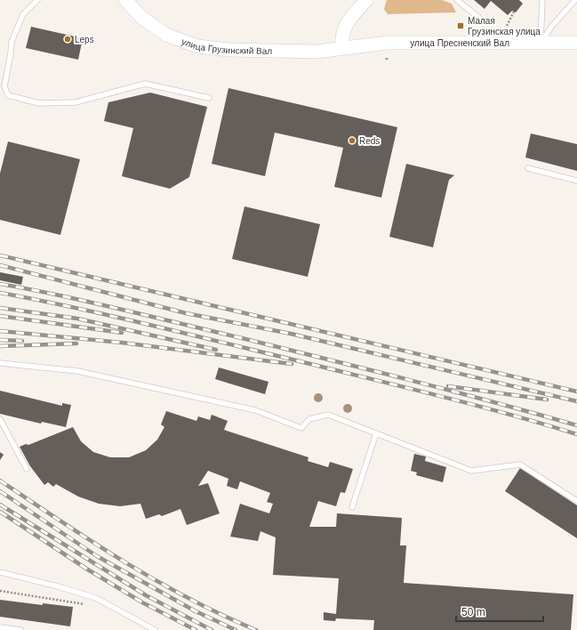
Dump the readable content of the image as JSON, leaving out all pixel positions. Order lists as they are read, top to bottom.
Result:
{
  "streets": {
    "main road": ["улица Пресненский Вал", "улица Грузинский Вал"]
  },
  "crossings": [
    ["улица Пресненский Вал", "улица Грузинский Вал"]
  ],
  "places": {
    "transit": ["Малая Грузинская улица"],
    "other": ["Leps", "Reds"]
  },
  "scale_bar": "50 m"
}
